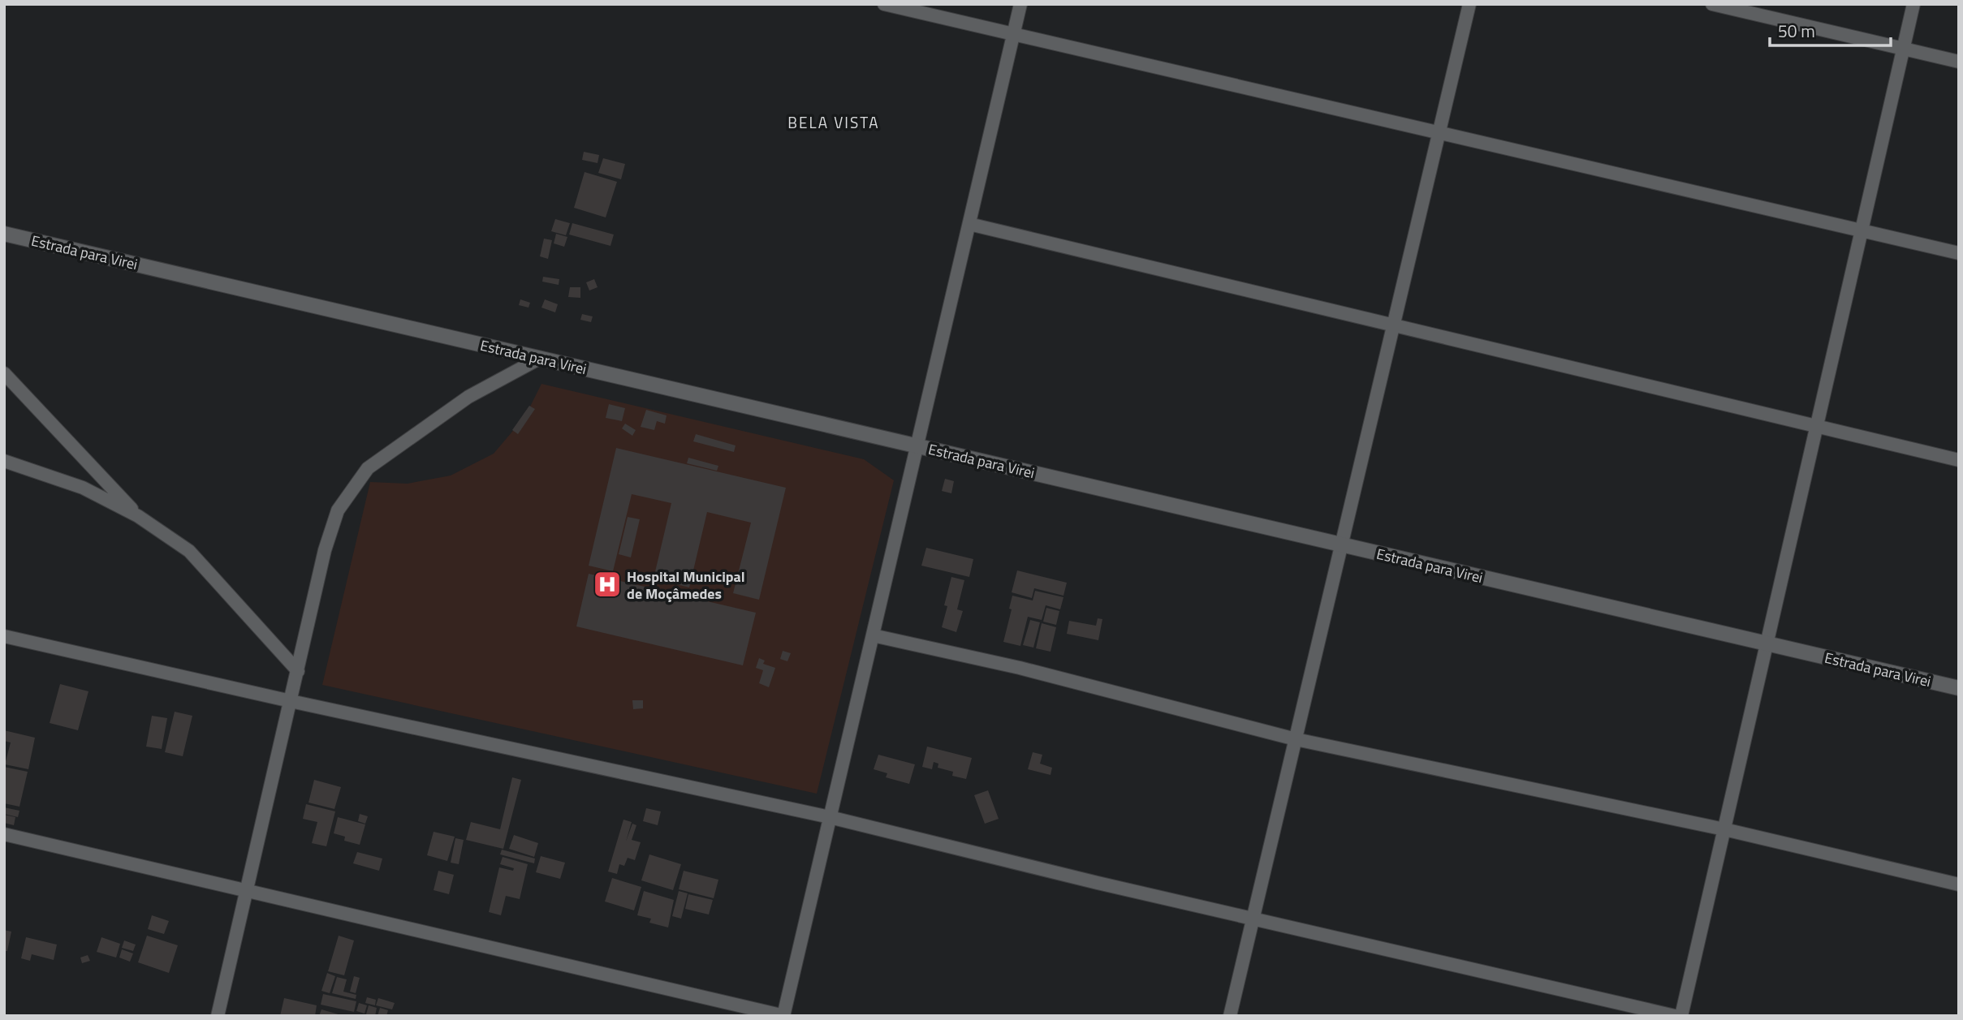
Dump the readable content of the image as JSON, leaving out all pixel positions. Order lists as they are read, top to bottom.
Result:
{
  "streets": {
    "street": ["Estrada para Virei"]
  },
  "districts": ["BELA VISTA"],
  "places": {
    "hospital": ["Hospital Municipal de Moçâmedes"]
  },
  "scale_bar": "50 m"
}
